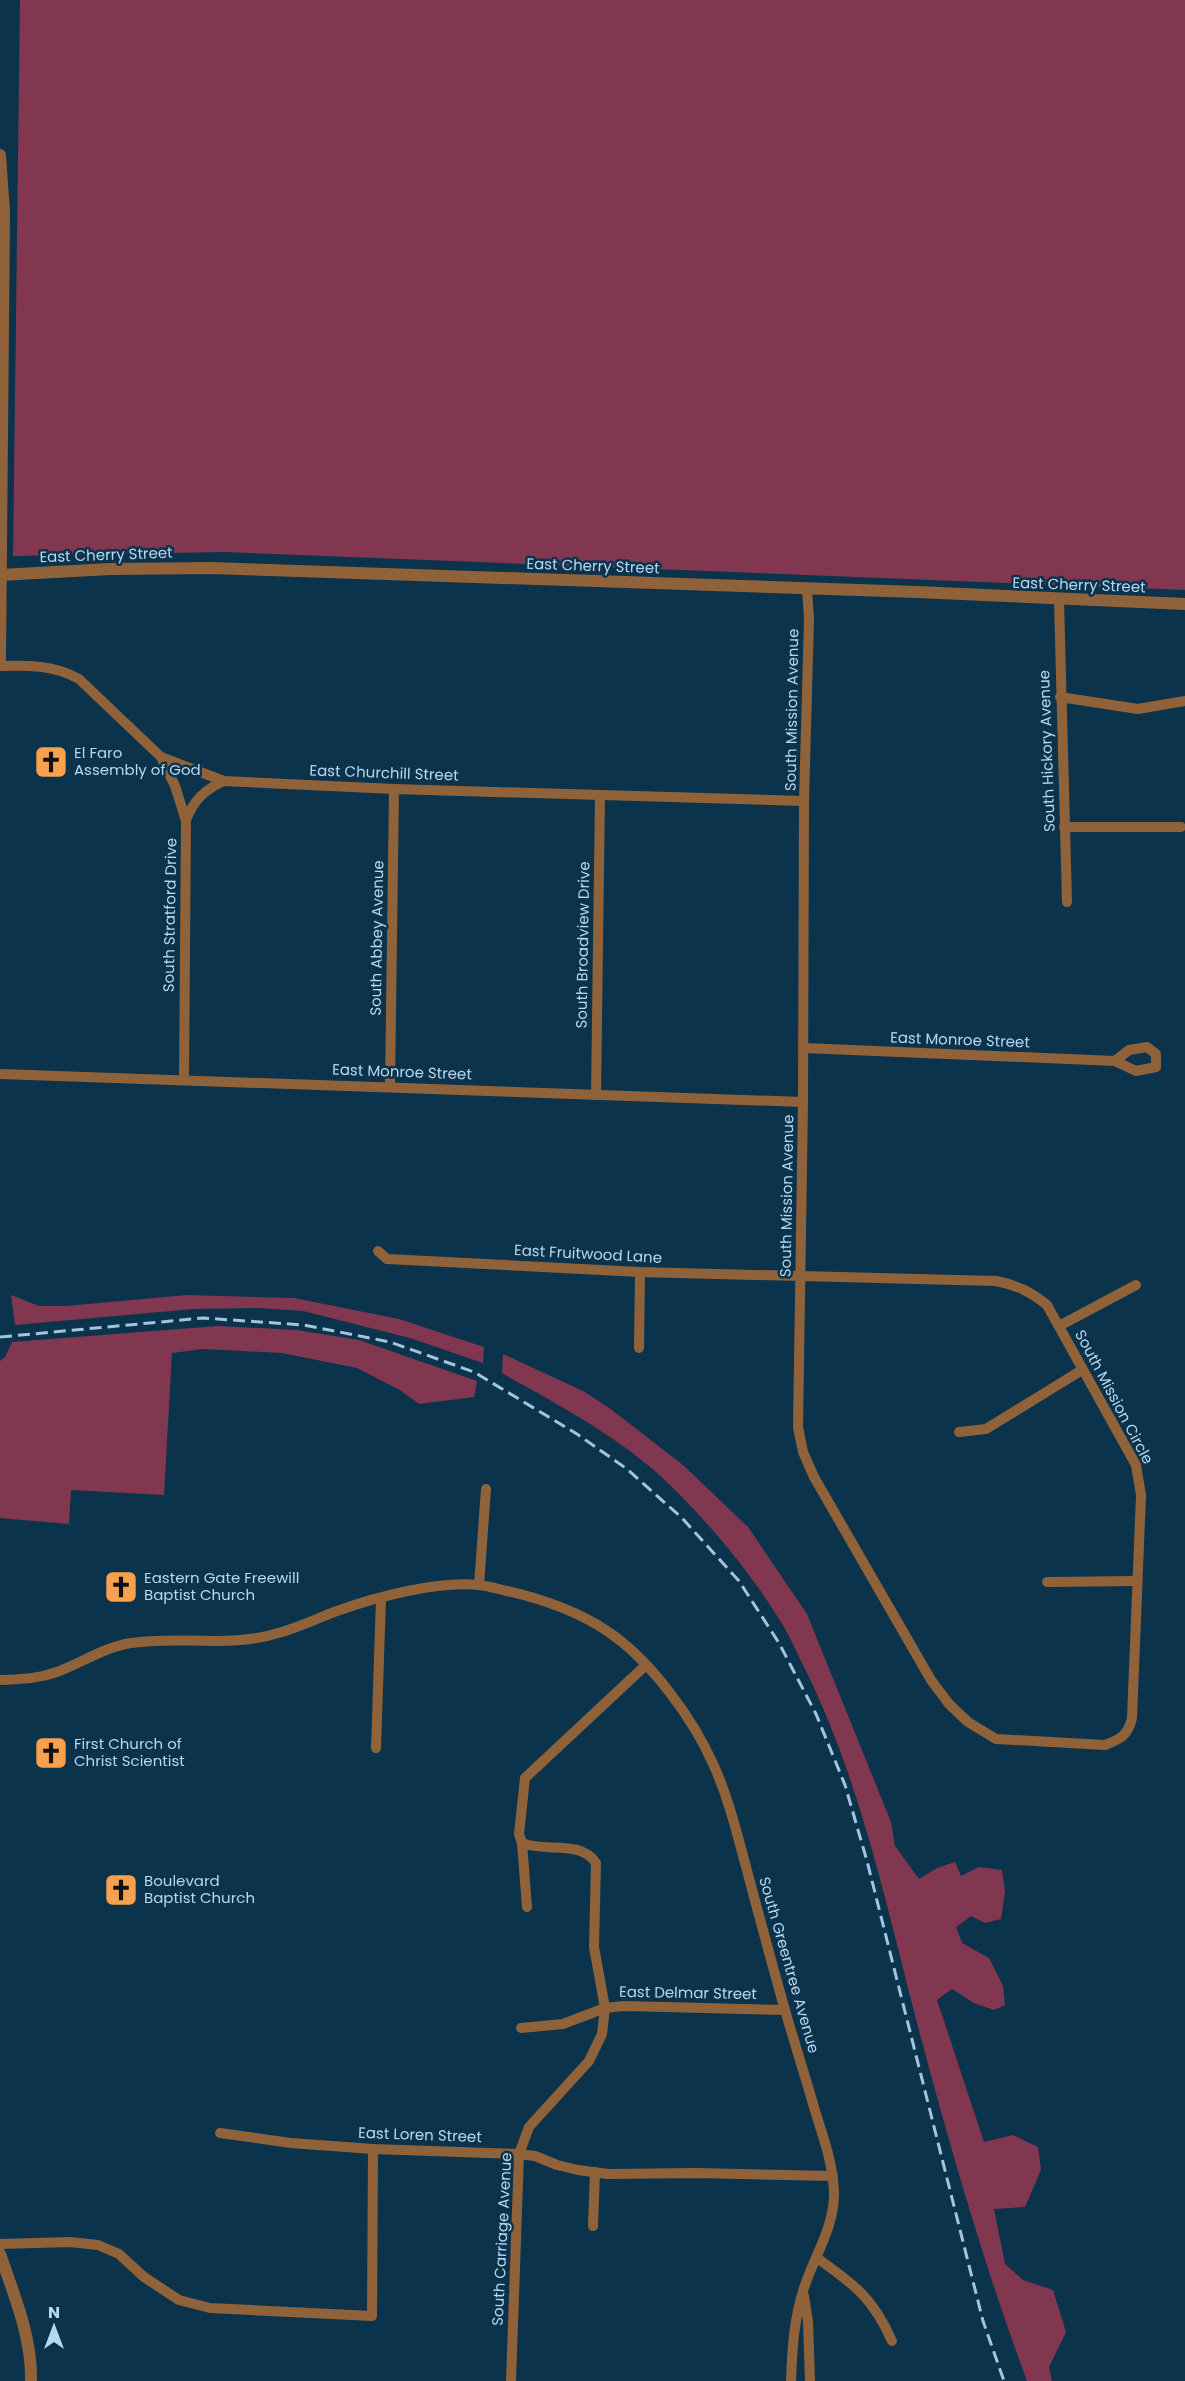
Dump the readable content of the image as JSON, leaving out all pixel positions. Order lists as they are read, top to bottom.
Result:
{
  "streets": {
    "street": [
      "East Cherry Street",
      "South Mission Avenue",
      "South Hickory Avenue",
      "East Churchill Street",
      "South Stratford Drive",
      "South Abbey Avenue",
      "South Broadview Drive",
      "East Monroe Street",
      "East Fruitwood Lane",
      "South Mission Circle",
      "South Greentree Avenue",
      "East Delmar Street",
      "East Loren Street",
      "South Carriage Avenue"
    ]
  },
  "crossings": [
    ["East Cherry Street", "South Mission Avenue"],
    ["East Cherry Street", "South Hickory Avenue"],
    ["South Mission Avenue", "East Churchill Street"],
    ["South Mission Avenue", "East Monroe Street"],
    ["South Mission Avenue", "East Fruitwood Lane"],
    ["South Mission Avenue", "South Mission Circle"],
    ["East Churchill Street", "South Stratford Drive"],
    ["East Churchill Street", "South Abbey Avenue"],
    ["East Churchill Street", "South Broadview Drive"],
    ["South Stratford Drive", "East Monroe Street"],
    ["South Abbey Avenue", "East Monroe Street"],
    ["South Broadview Drive", "East Monroe Street"],
    ["East Fruitwood Lane", "South Mission Circle"],
    ["South Greentree Avenue", "East Delmar Street"],
    ["South Greentree Avenue", "East Loren Street"],
    ["East Delmar Street", "South Carriage Avenue"],
    ["East Loren Street", "South Carriage Avenue"]
  ],
  "places": {
    "church": [
      "El Faro Assembly of God",
      "Eastern Gate Freewill Baptist Church",
      "First Church of Christ Scientist",
      "Boulevard Baptist Church"
    ]
  },
  "north": "top"
}
